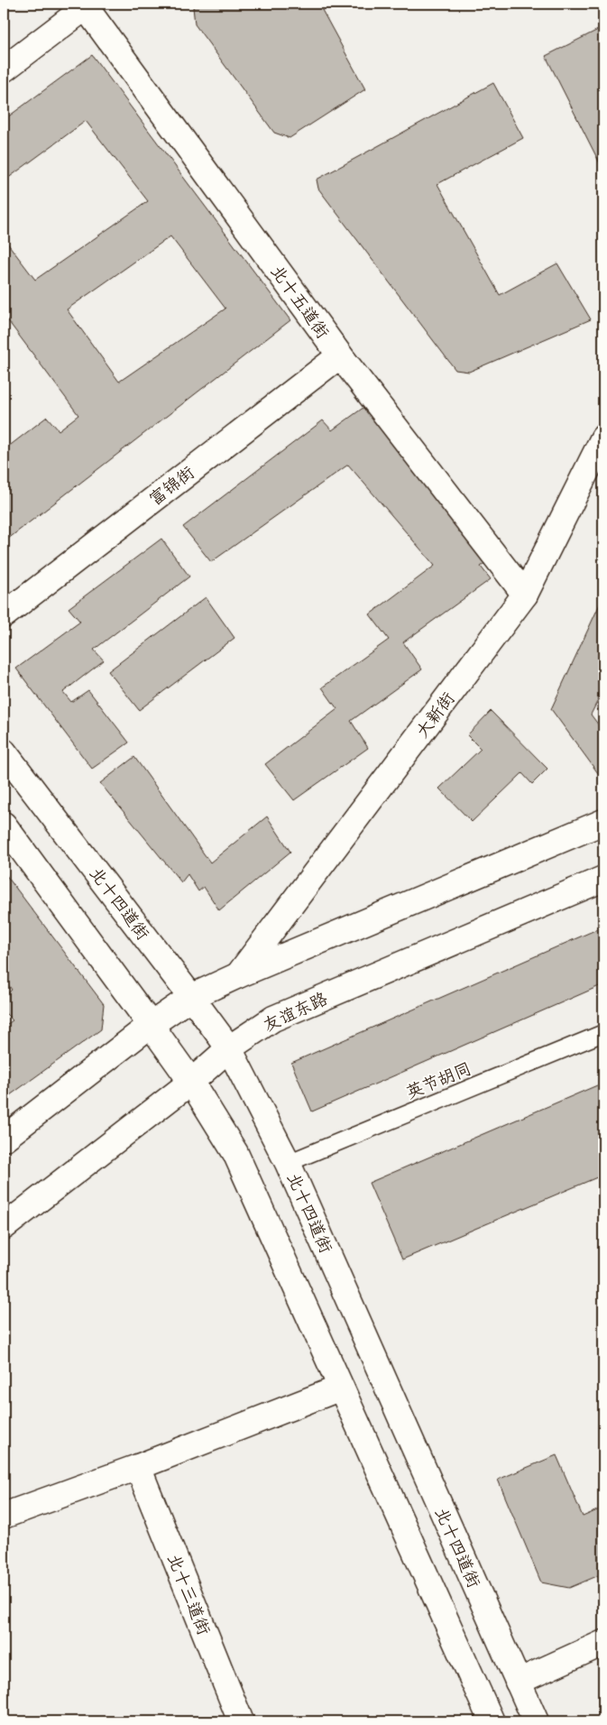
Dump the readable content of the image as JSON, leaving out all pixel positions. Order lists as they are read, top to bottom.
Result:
{
  "streets": {
    "main road": [
      "北十五道街",
      "富锦街",
      "大新街",
      "北十四道街",
      "友谊东路",
      "北十三道街"
    ],
    "lane": ["英节胡同"]
  },
  "crossings": [
    ["北十五道街", "富锦街"],
    ["北十五道街", "大新街"],
    ["北十四道街", "友谊东路"],
    ["北十四道街", "英节胡同"]
  ]
}
